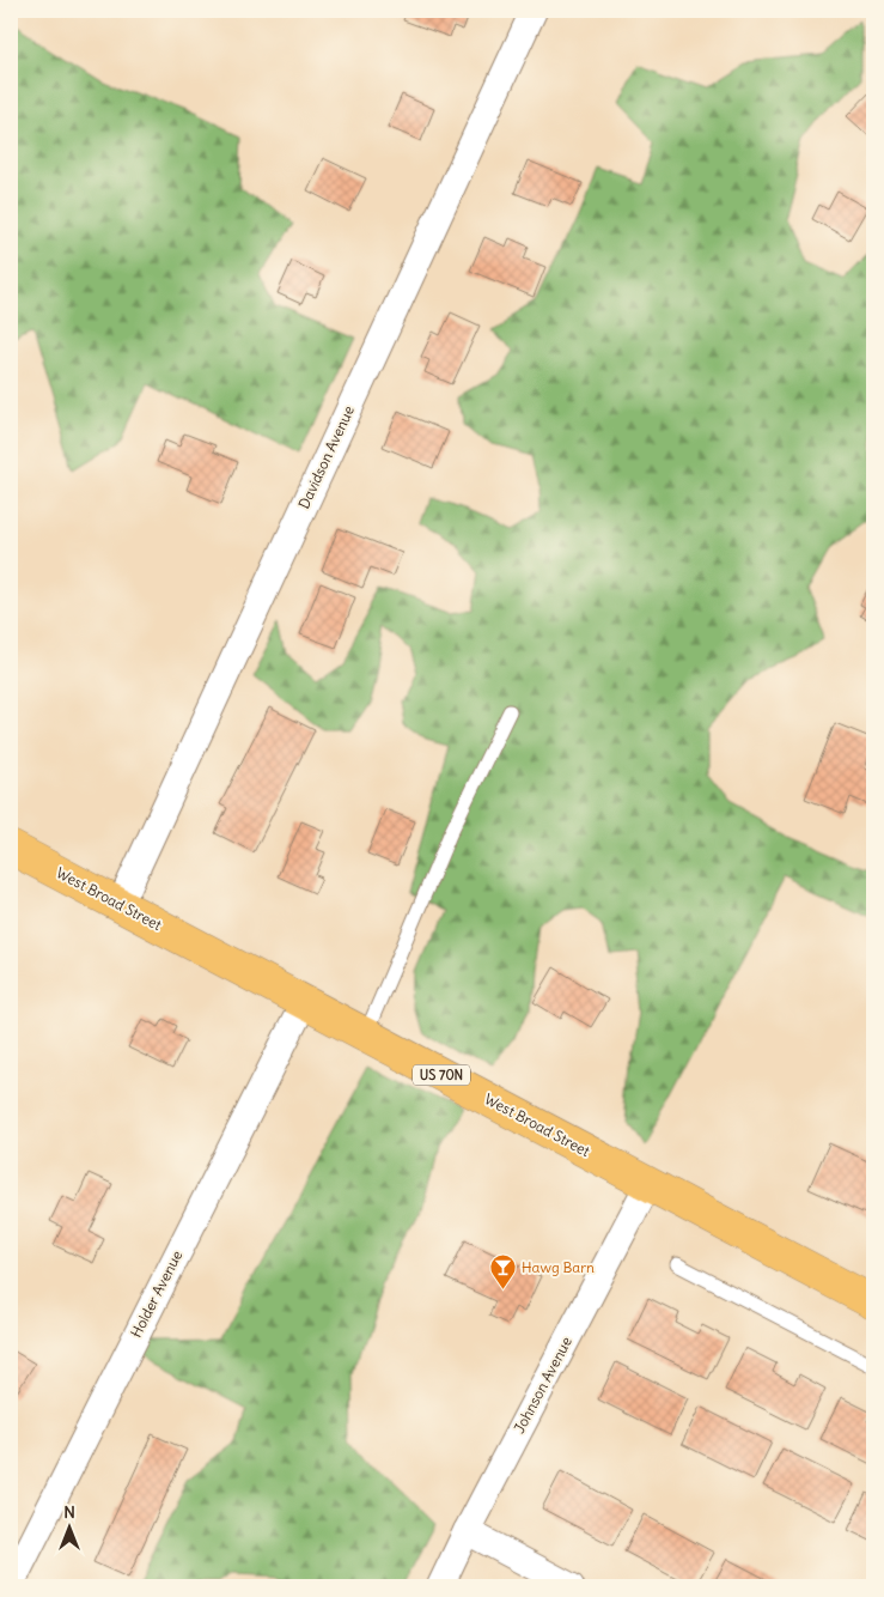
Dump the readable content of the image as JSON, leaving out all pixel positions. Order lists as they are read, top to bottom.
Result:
{
  "streets": {
    "main road": ["West Broad Street", "US 70N"],
    "street": ["Davidson Avenue", "Holder Avenue", "Johnson Avenue"]
  },
  "crossings": [
    ["Davidson Avenue", "West Broad Street"],
    ["West Broad Street", "Holder Avenue"],
    ["West Broad Street", "Johnson Avenue"]
  ],
  "places": {
    "bar": ["Hawg Barn"]
  },
  "north": "top"
}
